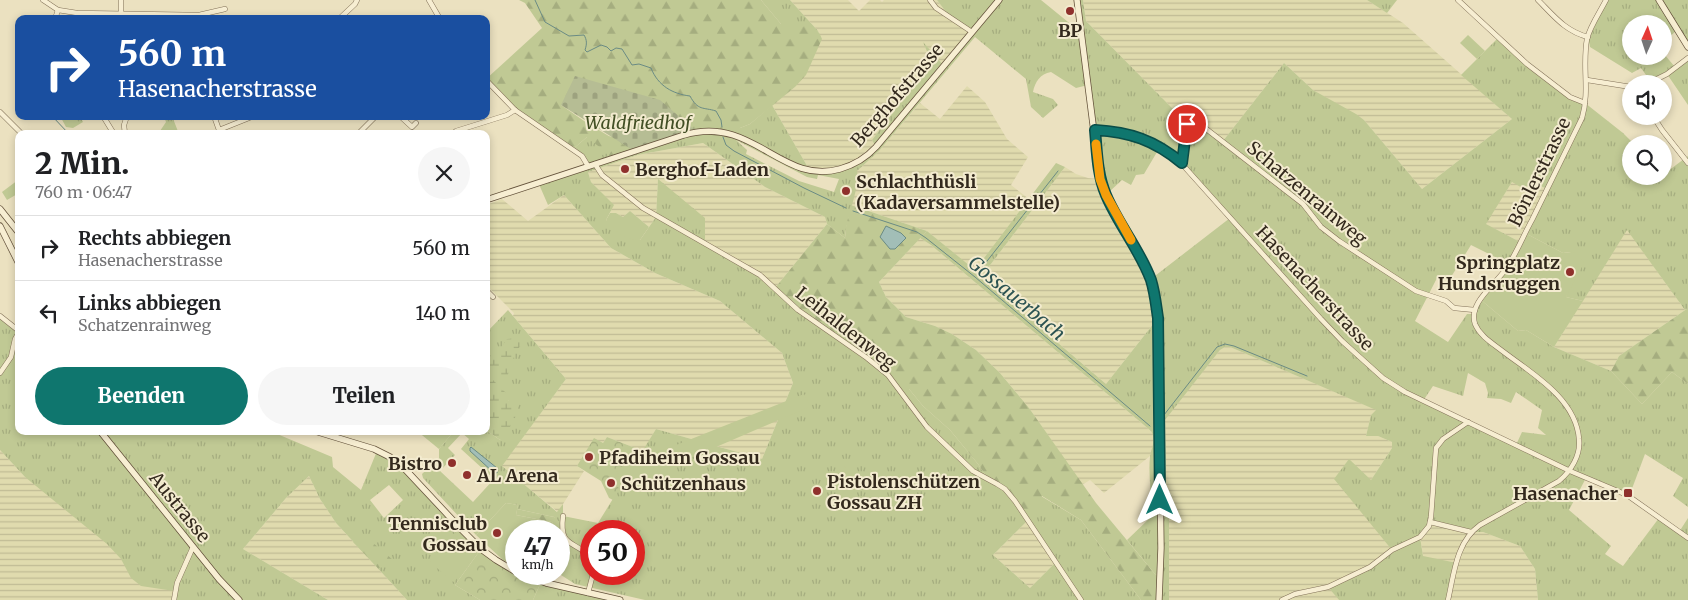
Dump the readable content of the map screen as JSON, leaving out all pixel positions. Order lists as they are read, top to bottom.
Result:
{
  "streets": {
    "street": [
      "Berghofstrasse",
      "Bönlerstrasse",
      "Schatzenrainweg",
      "Hasenacherstrasse",
      "Leihaldenweg",
      "Austrasse"
    ]
  },
  "crossings": [
    ["Berghofstrasse", "Leihaldenweg"],
    ["Bönlerstrasse", "Schatzenrainweg"],
    ["Schatzenrainweg", "Hasenacherstrasse"]
  ],
  "water": ["Gossauerbach"],
  "parks": ["Waldfriedhof"],
  "places": {
    "other": [
      "BP",
      "Berghof-Laden",
      "Schlachthüsli (Kadaversammelstelle)",
      "Springplatz Hundsruggen",
      "Pfadiheim Gossau",
      "Bistro",
      "AL Arena",
      "Schützenhaus",
      "Pistolenschützen Gossau ZH",
      "Tennisclub Gossau"
    ],
    "transit": ["Hasenacher"]
  },
  "north": "top",
  "page": {
    "turn": ["560 m", "Hasenacherstrasse"],
    "heading": ["2 Min.", "760 m · 06:47"],
    "list": [
      {
        "name": "Rechts abbiegen",
        "note": "Hasenacherstrasse",
        "value": "560 m"
      },
      {
        "name": "Links abbiegen",
        "note": "Schatzenrainweg",
        "value": "140 m"
      }
    ],
    "buttons": ["Beenden", "Teilen"],
    "speed": "47 km/h",
    "limit": "50"
  }
}
